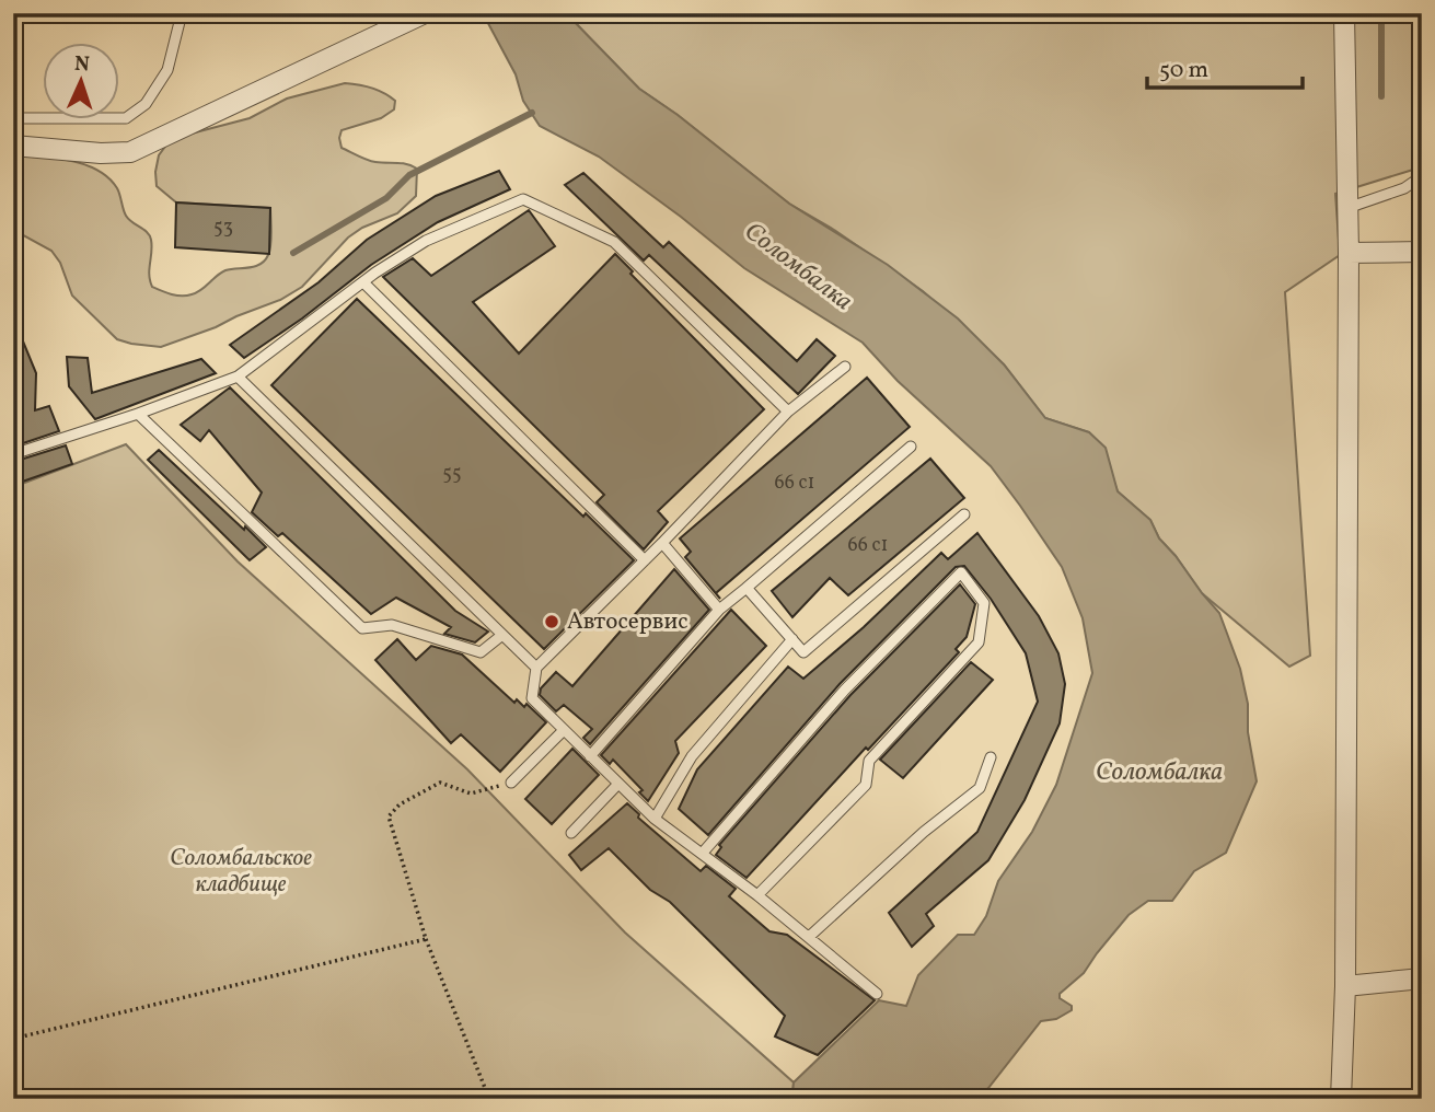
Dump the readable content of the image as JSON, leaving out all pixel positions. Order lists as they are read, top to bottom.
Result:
{
  "water": ["Соломбалка"],
  "parks": ["Соломбальское кладбище"],
  "places": ["Автосервис"],
  "house_numbers": [
    "53",
    "55",
    "66 с1",
    "66 с1"
  ],
  "scale_bar": "50 m",
  "north": "top"
}
